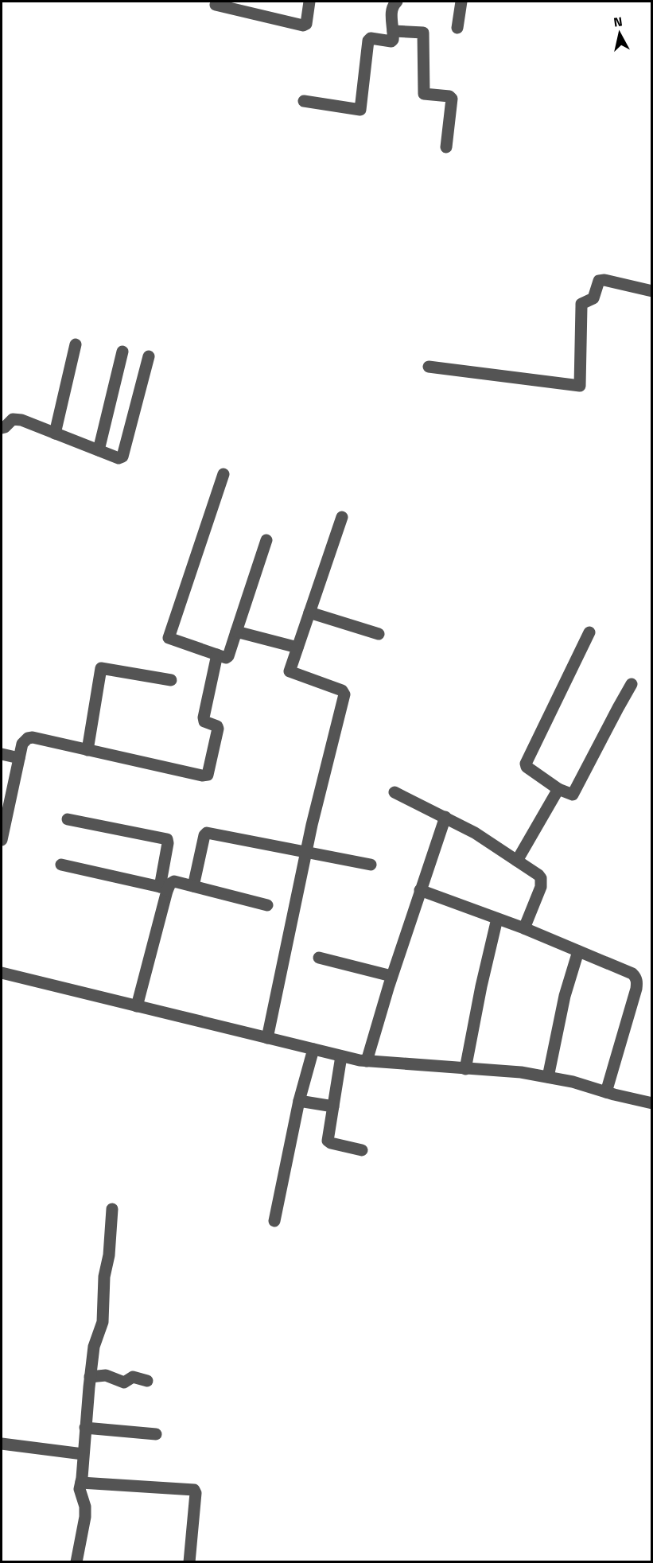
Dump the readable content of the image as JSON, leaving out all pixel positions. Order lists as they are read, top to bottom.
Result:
{
  "north": "top"
}
